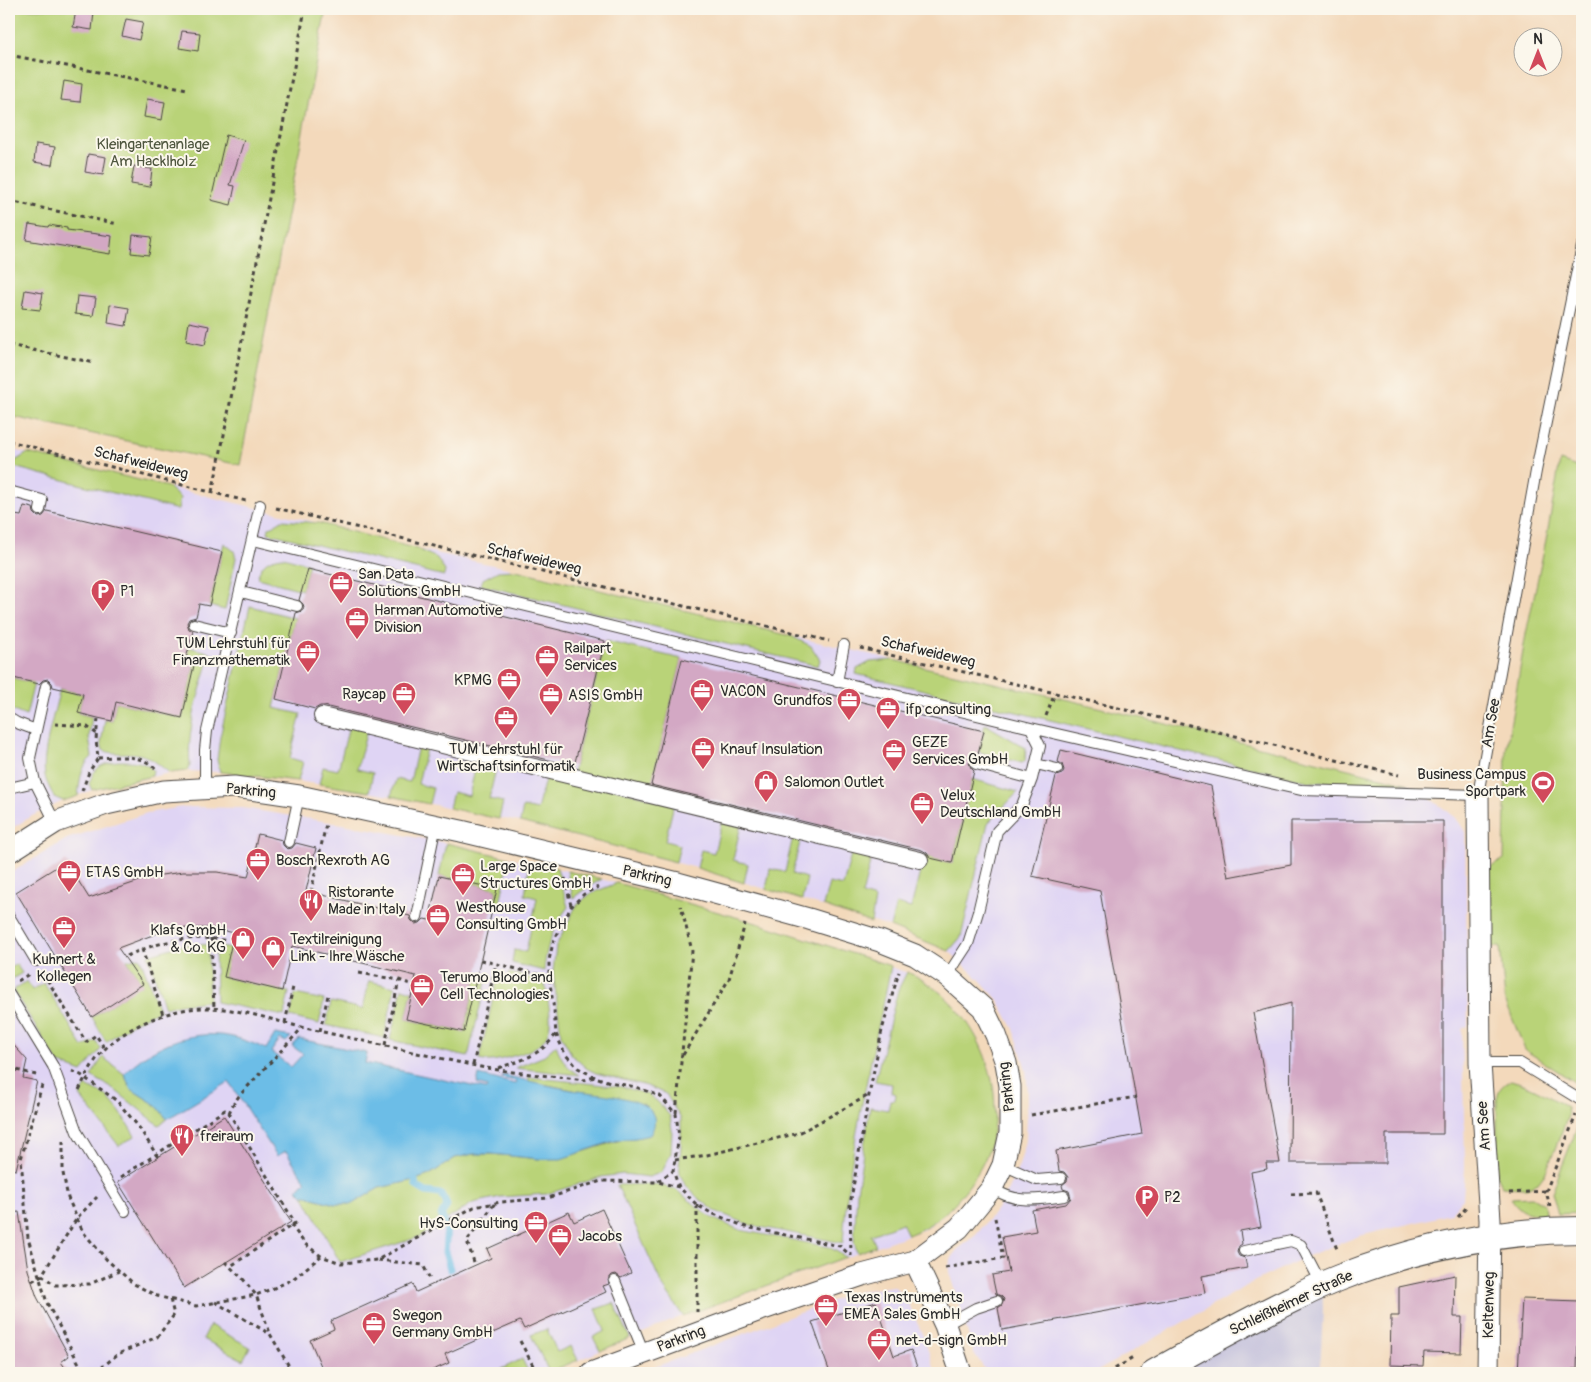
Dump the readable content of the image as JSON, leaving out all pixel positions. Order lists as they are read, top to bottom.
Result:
{
  "streets": {
    "street": [
      "Am See",
      "Parkring",
      "Schleißheimer Straße",
      "Keltenweg"
    ],
    "path": ["Schafweideweg"]
  },
  "crossings": [
    ["Am See", "Schleißheimer Straße"],
    ["Am See", "Keltenweg"],
    ["Schleißheimer Straße", "Keltenweg"]
  ],
  "parks": ["Kleingartenanlage Am Hacklholz"],
  "places": {
    "office": [
      "San Data Solutions GmbH",
      "Harman Automotive Division",
      "TUM Lehrstuhl für Finanzmathematik",
      "Railpart Services",
      "KPMG",
      "VACON",
      "Raycap",
      "ASIS GmbH",
      "Grundfos",
      "ifp consulting",
      "TUM Lehrstuhl für Wirtschaftsinformatik",
      "Knauf Insulation",
      "GEZE Services GmbH",
      "Velux Deutschland GmbH",
      "Bosch Rexroth AG",
      "ETAS GmbH",
      "Large Space Structures GmbH",
      "Westhouse Consulting GmbH",
      "Kuhnert & Kollegen",
      "Terumo Blood and Cell Technologies",
      "HvS-Consulting",
      "Jacobs",
      "Texas Instruments EMEA Sales GmbH",
      "Swegon Germany GmbH",
      "net-d-sign GmbH"
    ],
    "parking": ["P1", "P2"],
    "shop": ["Salomon Outlet", "Klafs GmbH & Co. KG", "Textilreinigung Link - Ihre Wäsche"],
    "sports": ["Business Campus Sportpark"],
    "restaurant": ["Ristorante Made in Italy", "freiraum"]
  },
  "north": "top"
}
